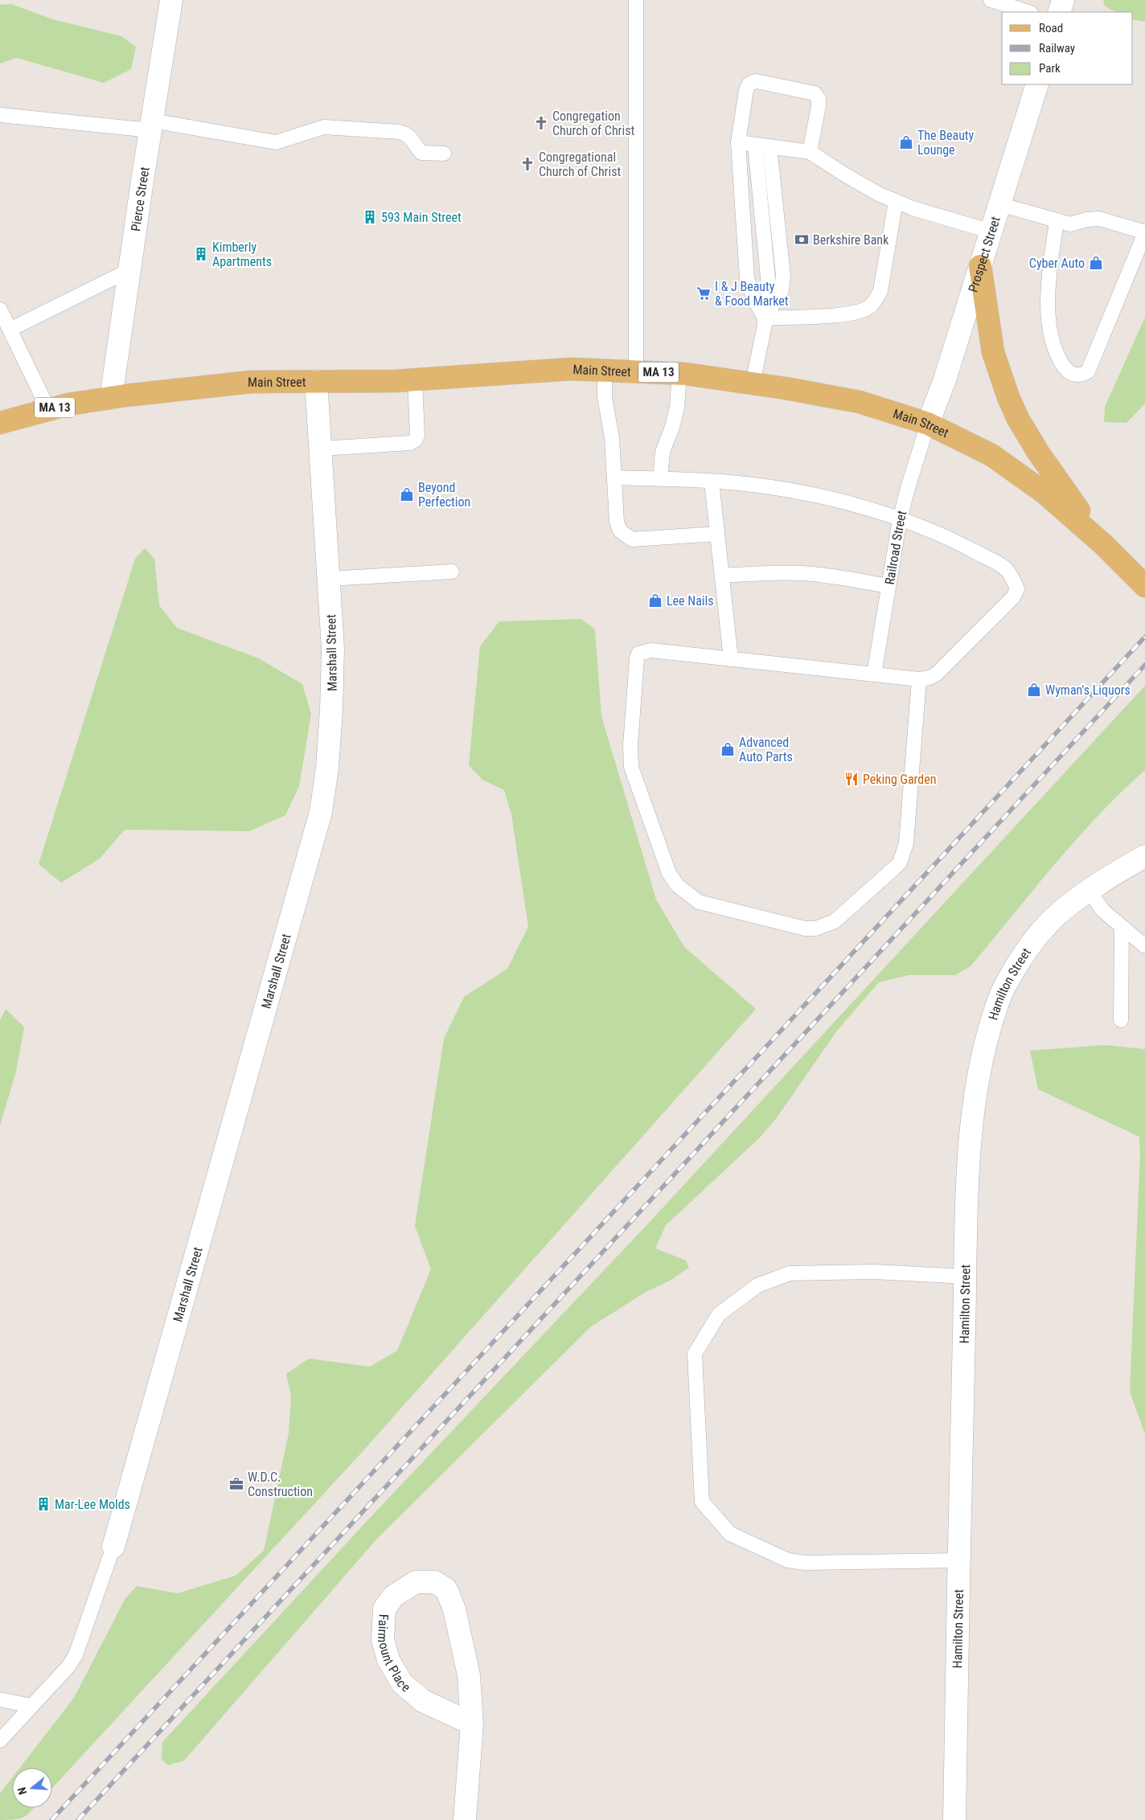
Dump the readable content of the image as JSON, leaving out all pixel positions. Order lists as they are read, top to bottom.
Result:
{
  "streets": {
    "main road": ["Main Street", "MA 13"],
    "street": [
      "Pierce Street",
      "Prospect Street",
      "Marshall Street",
      "Hamilton Street",
      "Fairmount Place"
    ],
    "lane": ["Railroad Street"]
  },
  "crossings": [
    ["Pierce Street", "Main Street"],
    ["Prospect Street", "Main Street"],
    ["Prospect Street", "Railroad Street"],
    ["Main Street", "Railroad Street"],
    ["Main Street", "Marshall Street"]
  ],
  "places": {
    "church": ["Congregation Church of Christ", "Congregational Church of Christ"],
    "shop": [
      "The Beauty Lounge",
      "Cyber Auto",
      "Beyond Perfection",
      "Lee Nails",
      "Wyman's Liquors",
      "Advanced Auto Parts"
    ],
    "building": ["593 Main Street", "Kimberly Apartments", "Mar-Lee Molds"],
    "bank": ["Berkshire Bank"],
    "supermarket": ["I & J Beauty & Food Market"],
    "restaurant": ["Peking Garden"],
    "office": ["W.D.C. Construction"]
  },
  "legend": ["Road", "Railway", "Park"],
  "north": "left"
}
